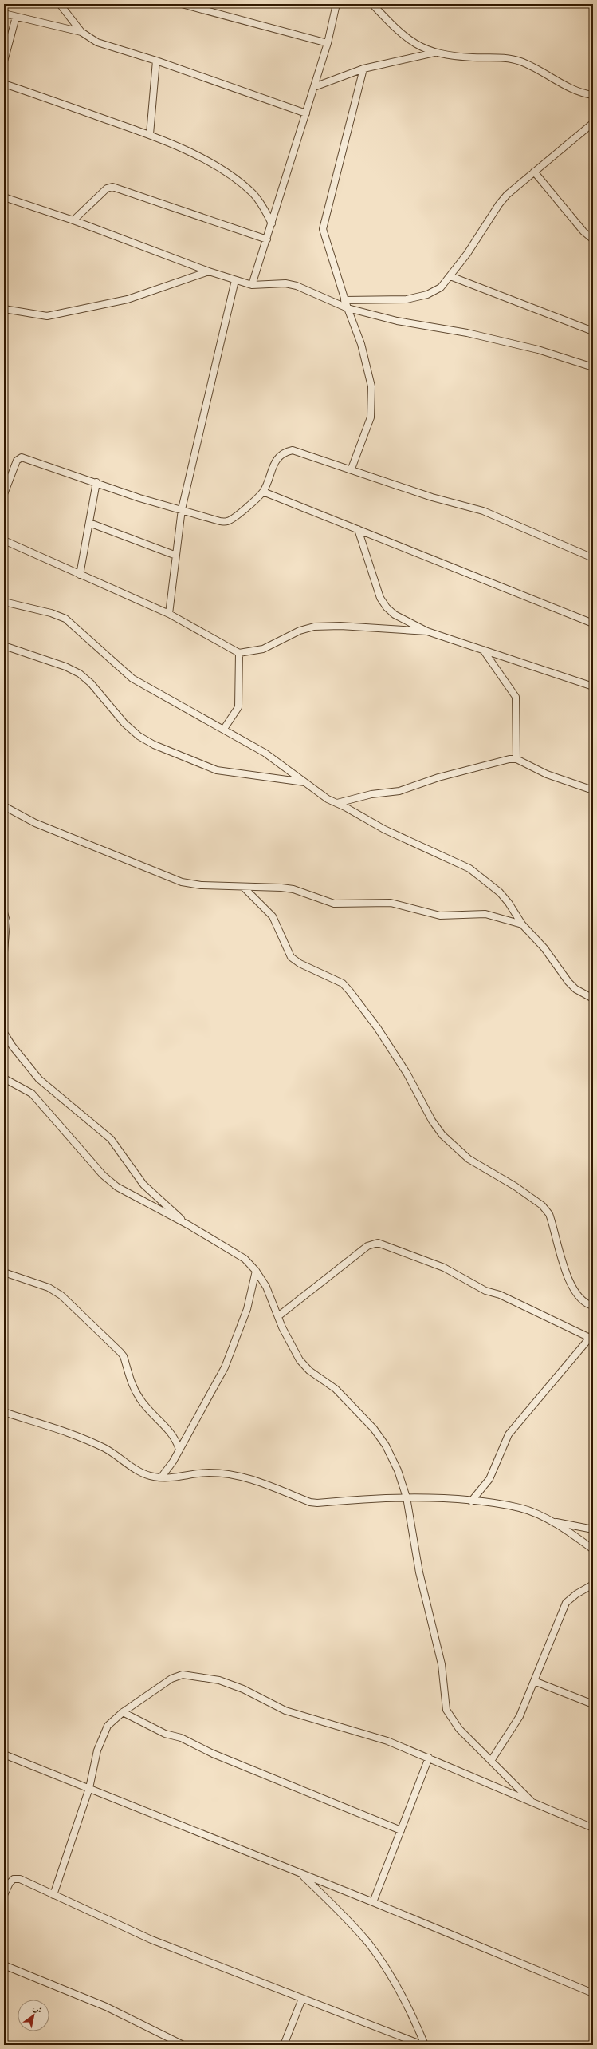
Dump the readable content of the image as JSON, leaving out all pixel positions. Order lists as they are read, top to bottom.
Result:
{
  "north": "top right"
}
